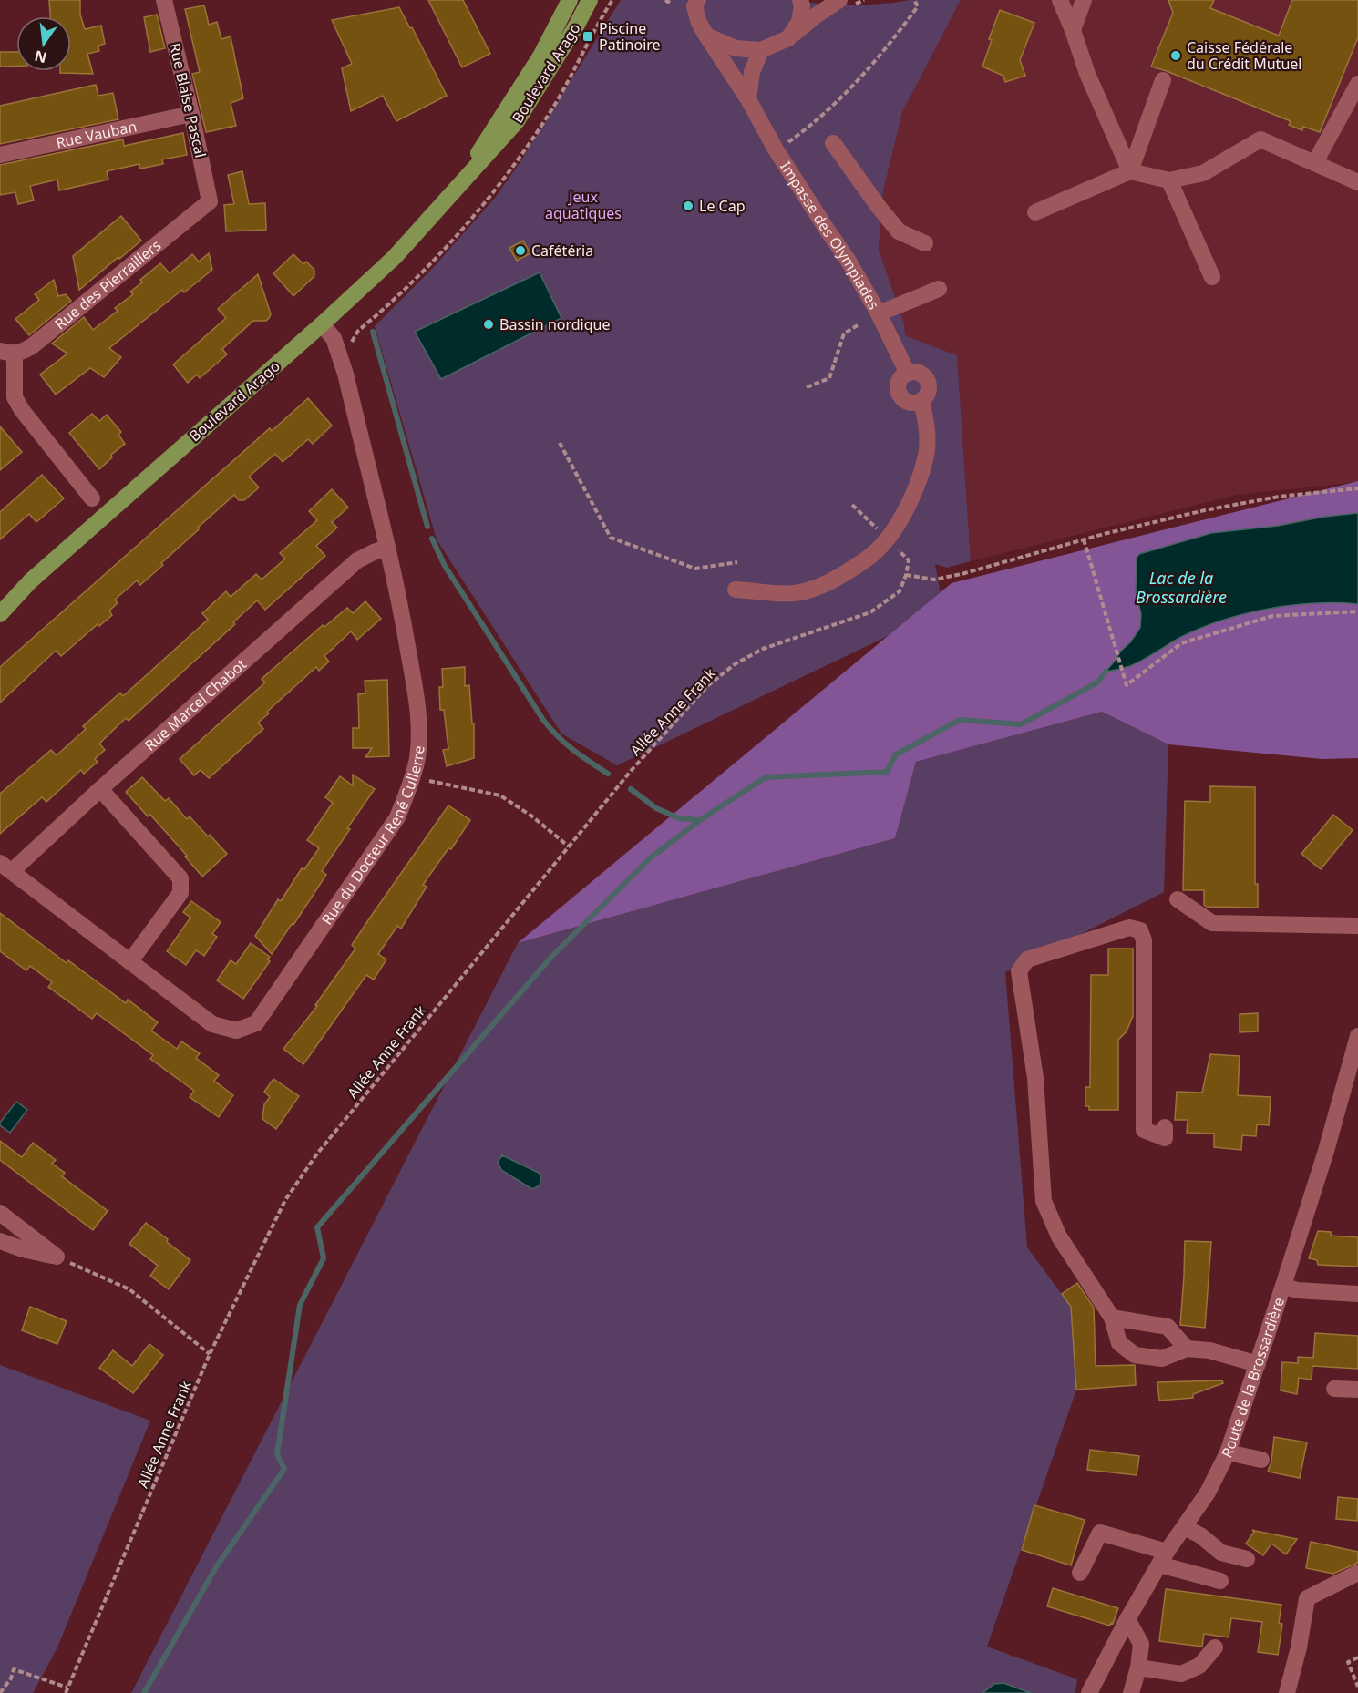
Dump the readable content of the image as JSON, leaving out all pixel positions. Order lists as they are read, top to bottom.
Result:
{
  "streets": {
    "main road": ["Boulevard Arago"],
    "street": [
      "Rue Blaise Pascal",
      "Rue Vauban",
      "Impasse des Olympiades",
      "Rue des Pierraillers",
      "Rue Marcel Chabot",
      "Rue du Docteur René Cullerre",
      "Route de la Brossardière"
    ],
    "path": ["Allée Anne Frank"]
  },
  "crossings": [
    ["Boulevard Arago", "Rue du Docteur René Cullerre"],
    ["Rue Blaise Pascal", "Rue Vauban"],
    ["Rue Blaise Pascal", "Rue des Pierraillers"],
    ["Rue Marcel Chabot", "Rue du Docteur René Cullerre"]
  ],
  "water": ["Lac de la Brossardière"],
  "parks": ["Jeux aquatiques"],
  "places": {
    "transit": ["Piscine Patinoire"],
    "other": [
      "Caisse Fédérale du Crédit Mutuel",
      "Le Cap",
      "Cafétéria",
      "Bassin nordique"
    ]
  },
  "north": "bottom"
}
